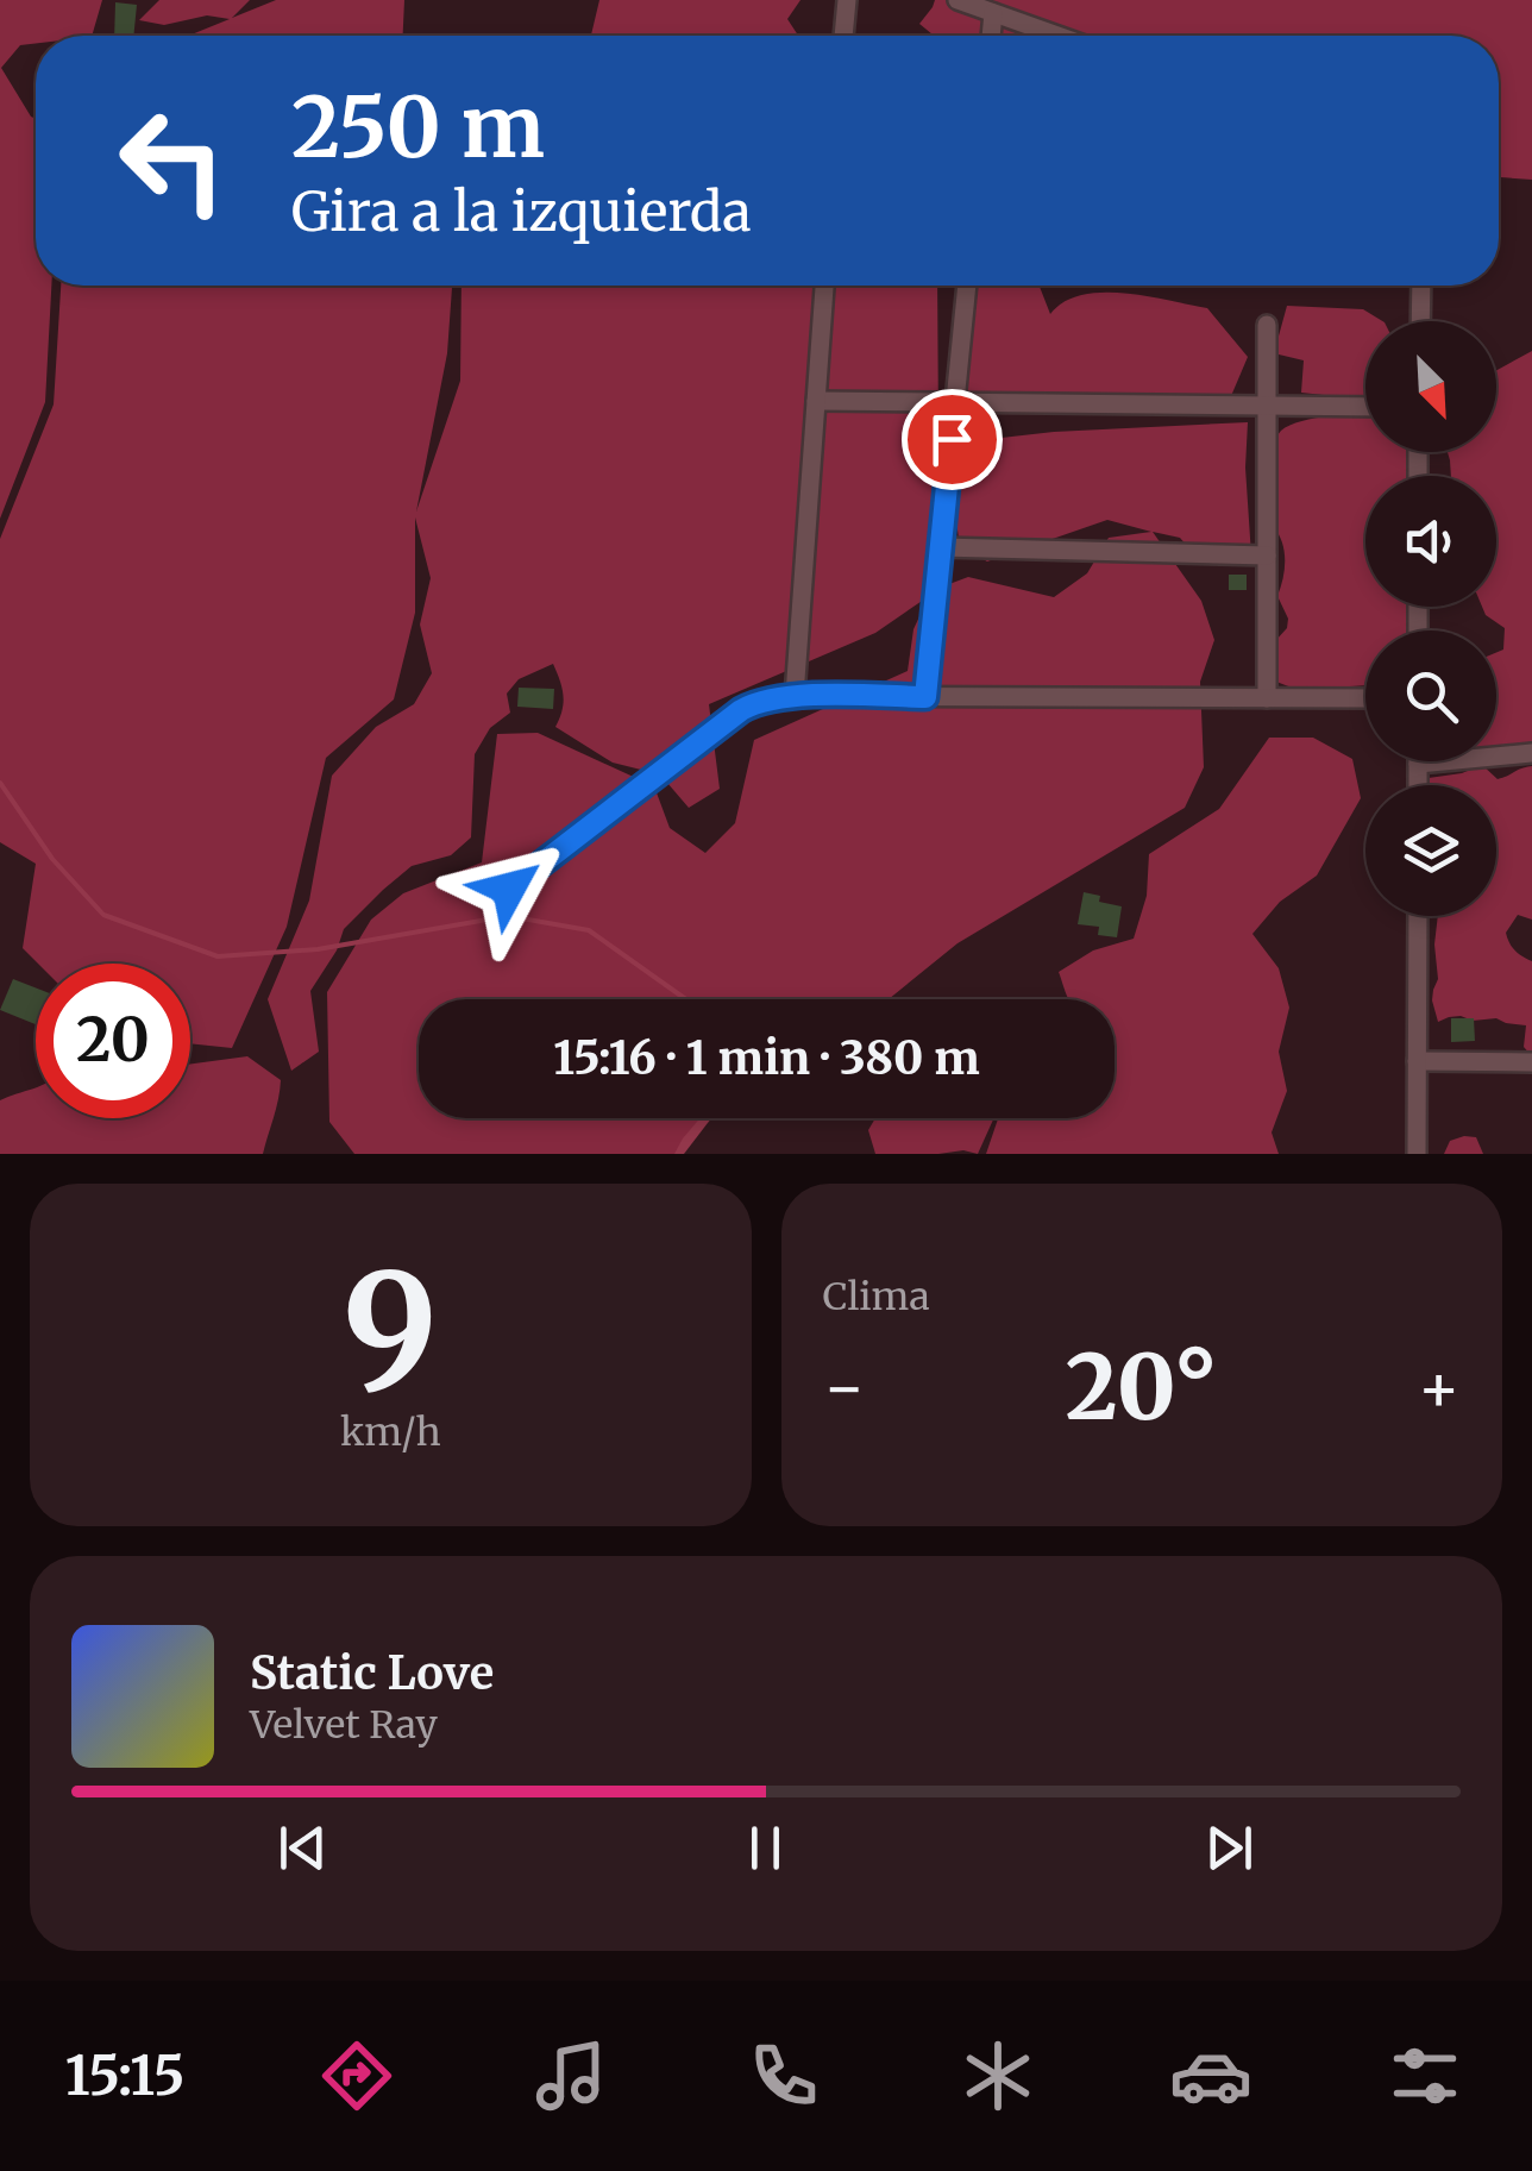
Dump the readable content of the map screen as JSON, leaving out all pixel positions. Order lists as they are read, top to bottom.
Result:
{
  "north": "bottom right",
  "page": {
    "turn": ["250 m", "Gira a la izquierda"],
    "limit": "20",
    "trip": "15:16 · 1 min · 380 m",
    "tile": [
      ["9", "km/h"],
      "Clima"
    ],
    "heat": ["−", "20°", "+"],
    "song": ["Static Love", "Velvet Ray"],
    "tabs": "15:15"
  }
}
